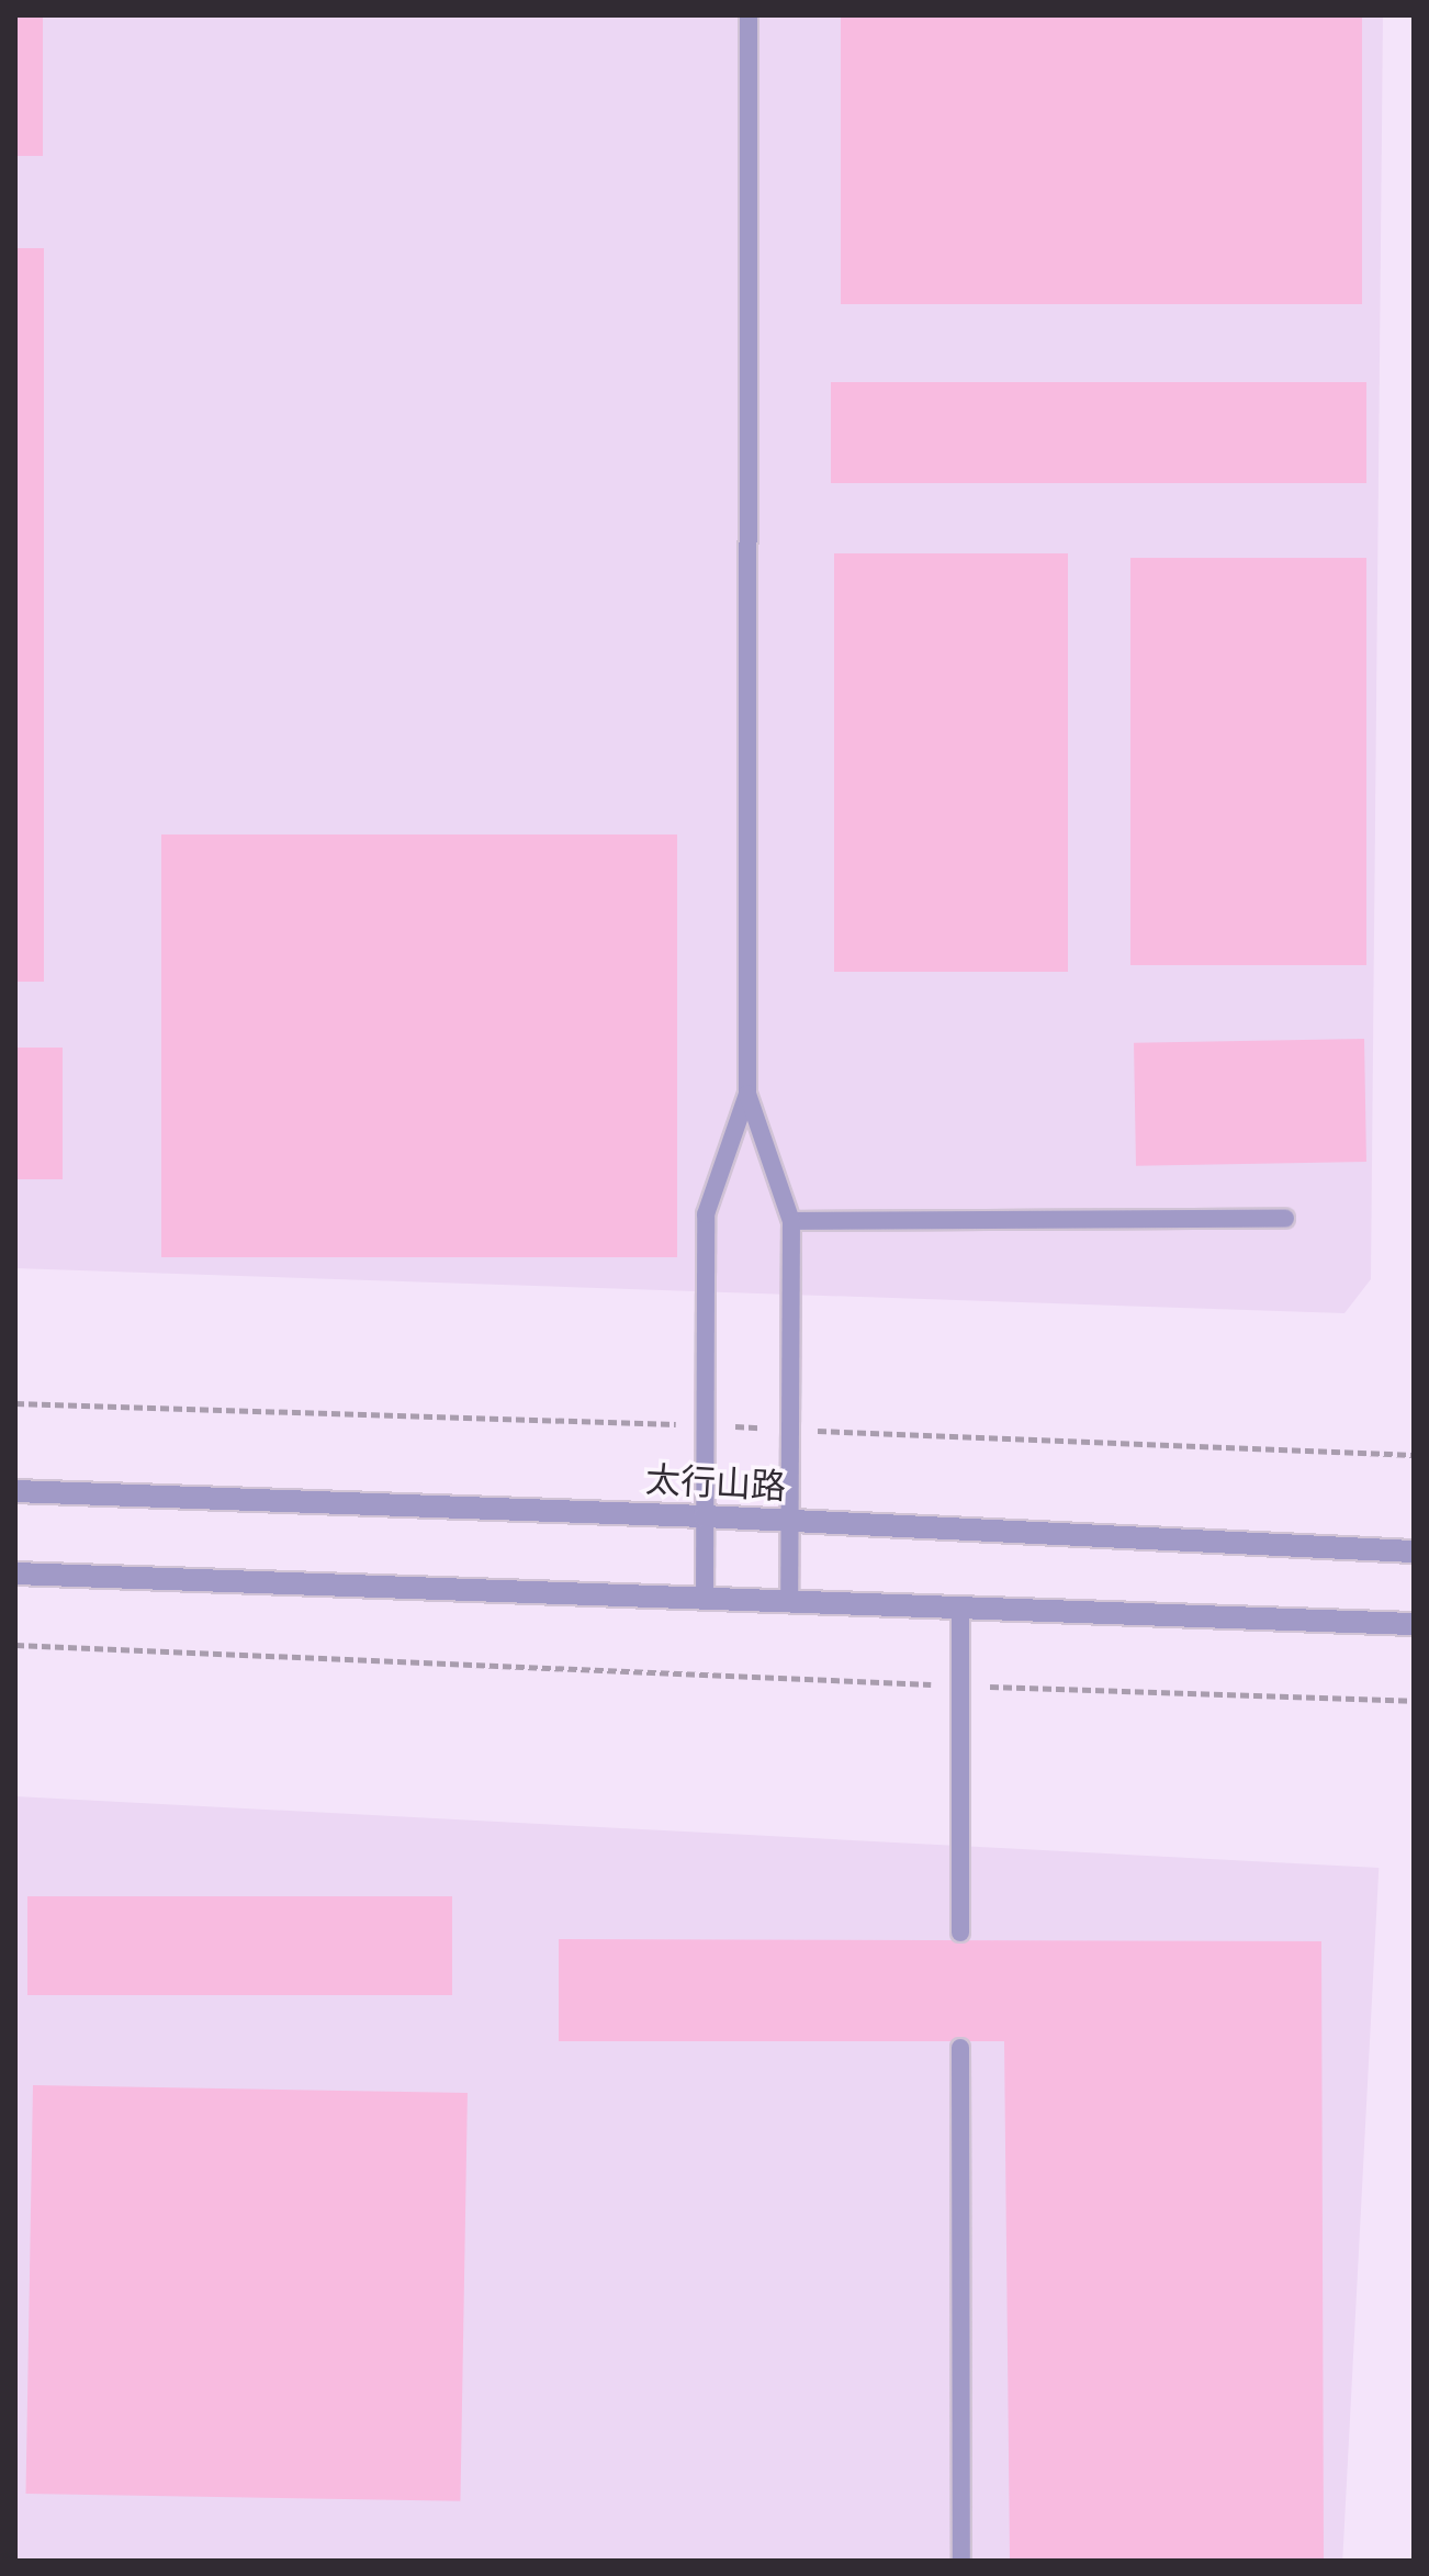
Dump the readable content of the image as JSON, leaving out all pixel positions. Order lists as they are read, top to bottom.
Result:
{
  "streets": {
    "street": ["太行山路"]
  }
}
